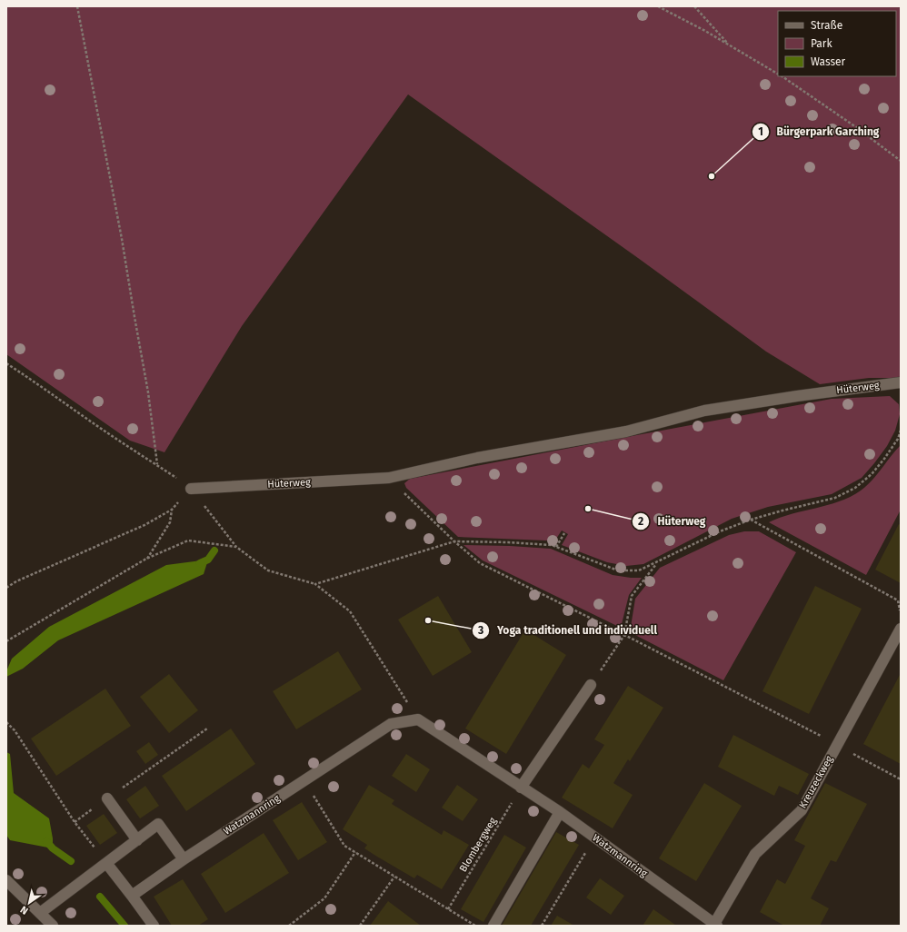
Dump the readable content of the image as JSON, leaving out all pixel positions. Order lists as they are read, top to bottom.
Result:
{
  "streets": {
    "street": ["Hüterweg", "Kreuzeckweg", "Watzmannring"],
    "path": ["Blombergweg"]
  },
  "crossings": [
    ["Kreuzeckweg", "Watzmannring"],
    ["Watzmannring", "Blombergweg"]
  ],
  "places": ["Bürgerpark Garching", "Hüterweg", "Yoga traditionell und individuell"],
  "legend": ["Straße", "Park", "Wasser"],
  "north": "bottom left"
}
